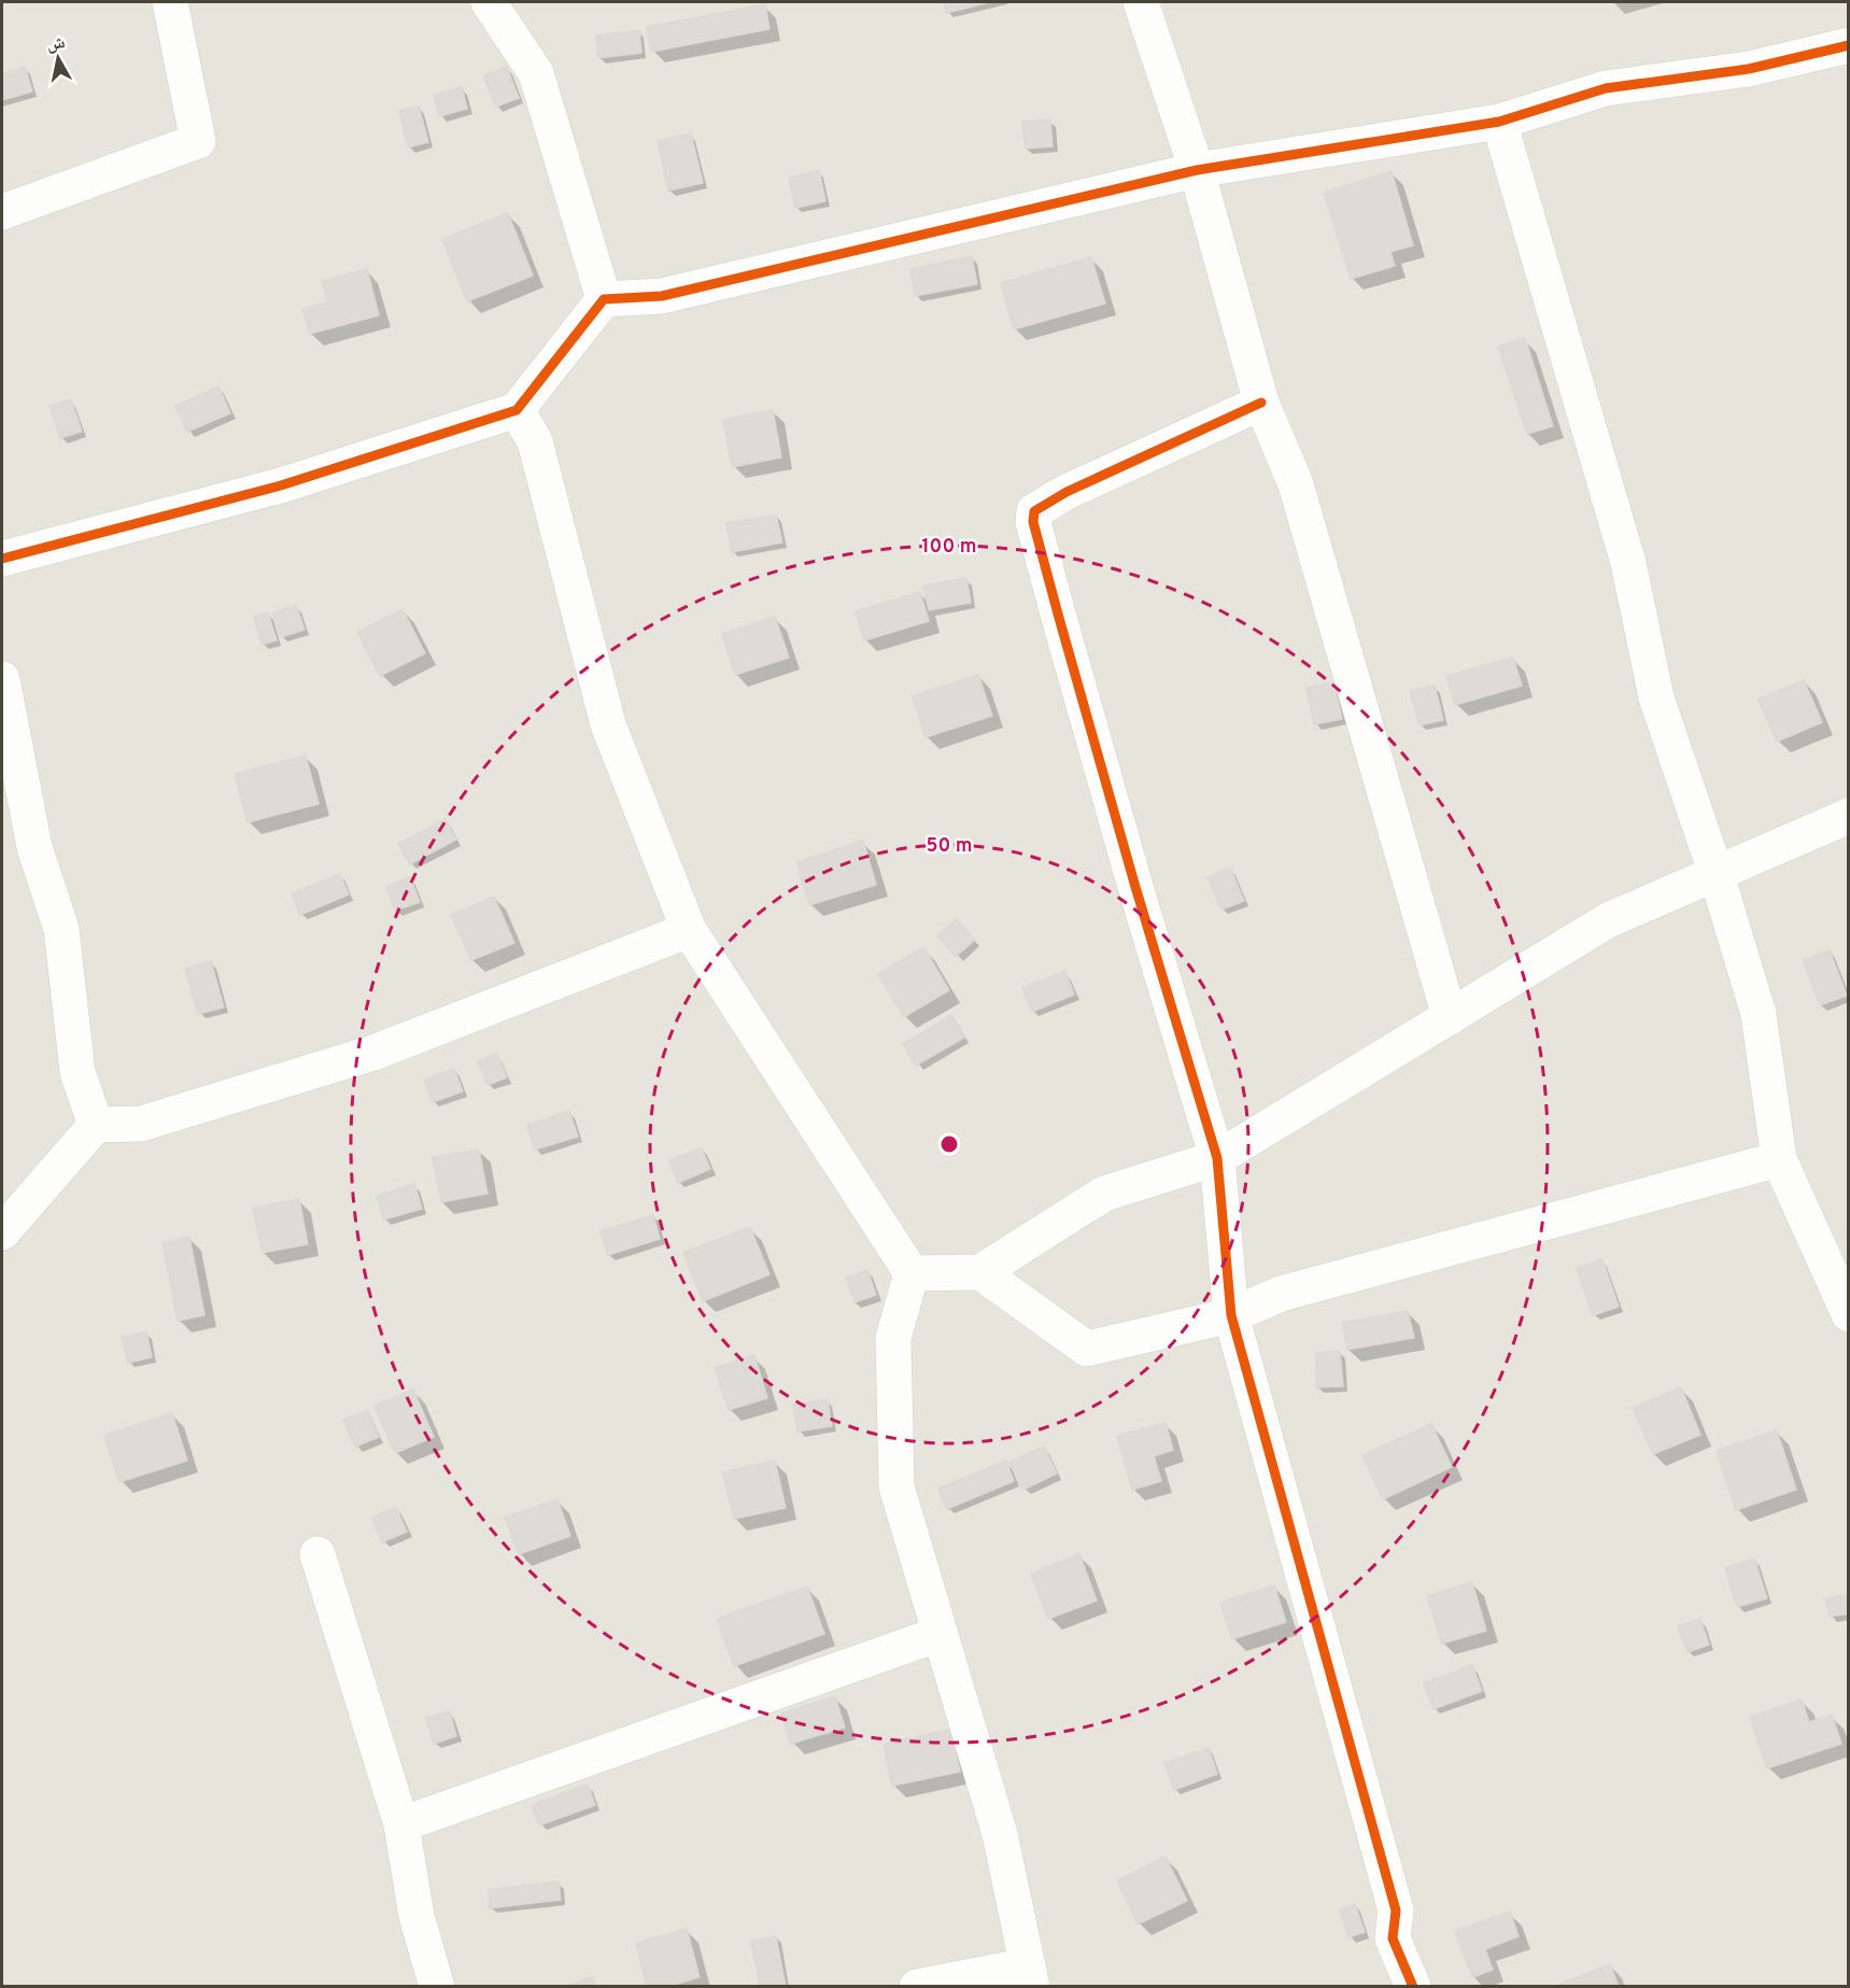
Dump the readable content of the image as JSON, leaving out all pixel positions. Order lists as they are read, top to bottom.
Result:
{
  "north": "top",
  "rings": ["100 m", "50 m"]
}
